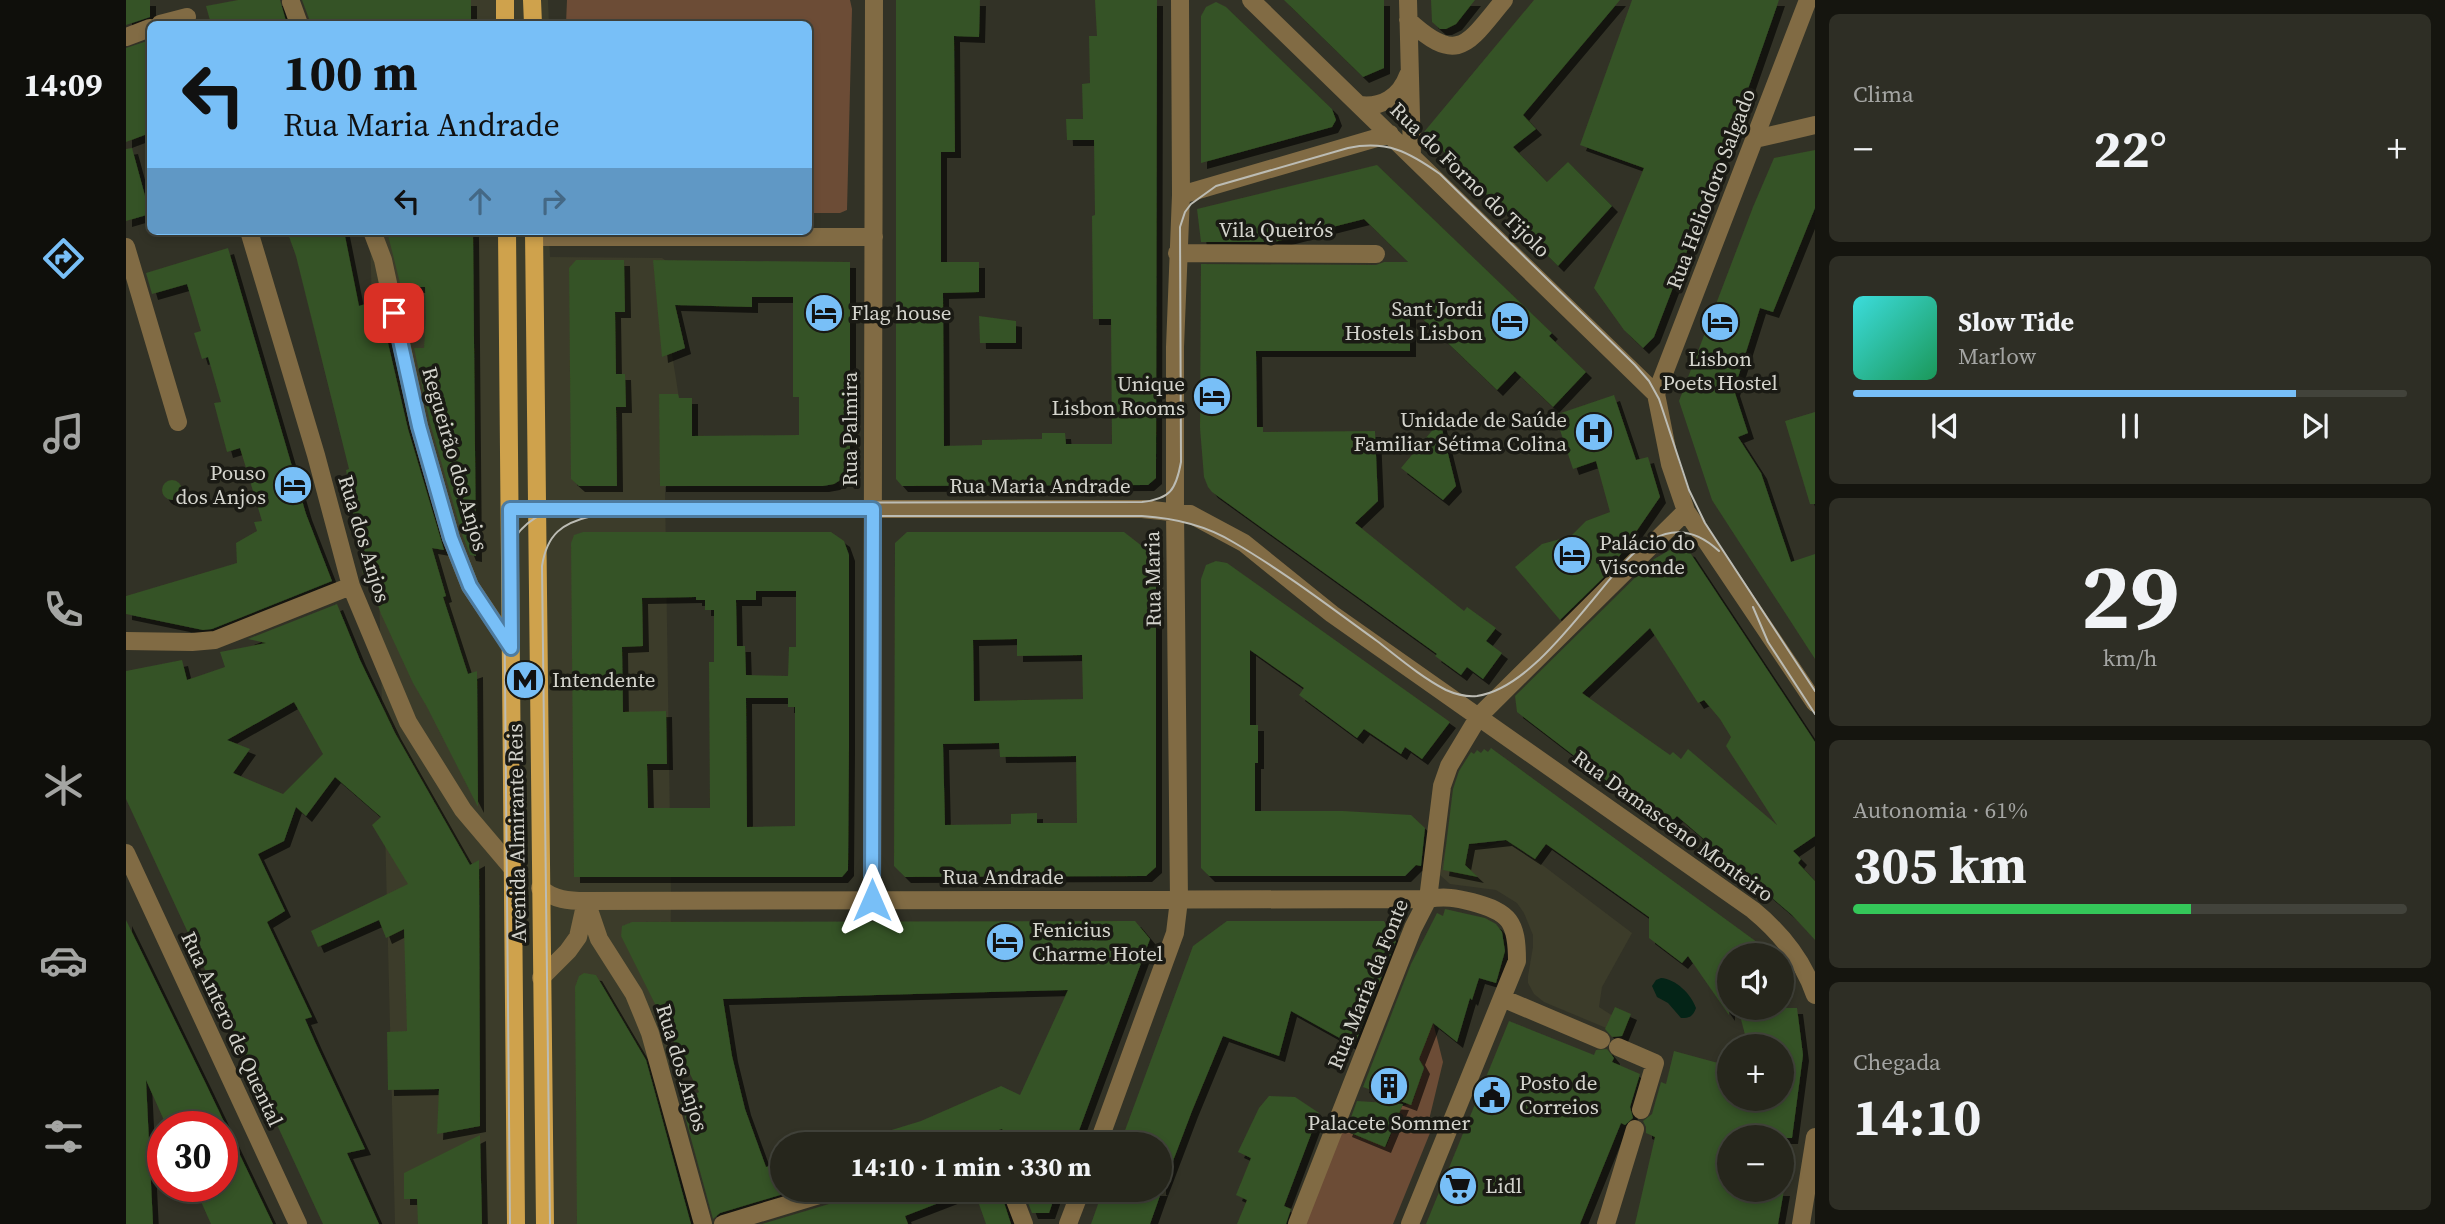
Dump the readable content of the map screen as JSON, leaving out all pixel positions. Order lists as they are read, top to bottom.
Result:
{
  "streets": {
    "main road": ["Avenida Almirante Reis"],
    "street": [
      "Rua do Forno do Tijolo",
      "Rua Heliodoro Salgado",
      "Vila Queirós",
      "Rua Palmira",
      "Regueirão dos Anjos",
      "Rua Maria Andrade",
      "Rua dos Anjos",
      "Rua Maria",
      "Rua Damasceno Monteiro",
      "Rua Andrade",
      "Rua Maria da Fonte",
      "Rua Antero de Quental"
    ]
  },
  "crossings": [
    ["Rua do Forno do Tijolo", "Rua Heliodoro Salgado"],
    ["Vila Queirós", "Rua Maria"],
    ["Rua Palmira", "Rua Maria Andrade"],
    ["Rua Palmira", "Rua Andrade"],
    ["Regueirão dos Anjos", "Avenida Almirante Reis"],
    ["Rua Maria Andrade", "Rua Maria"],
    ["Rua Maria Andrade", "Rua Damasceno Monteiro"],
    ["Rua Maria Andrade", "Avenida Almirante Reis"],
    ["Rua Maria Andrade", "Rua Maria da Fonte"],
    ["Rua dos Anjos", "Avenida Almirante Reis"],
    ["Rua dos Anjos", "Rua Andrade"],
    ["Rua Maria", "Rua Andrade"],
    ["Rua Damasceno Monteiro", "Rua Maria da Fonte"],
    ["Rua Andrade", "Rua Maria da Fonte"]
  ],
  "places": {
    "hotel": [
      "Flag house",
      "Sant Jordi Hostels Lisbon",
      "Lisbon Poets Hostel",
      "Unique Lisbon Rooms",
      "Pouso dos Anjos",
      "Palácio do Visconde",
      "Fenicius Charme Hotel"
    ],
    "hospital": ["Unidade de Saúde Familiar Sétima Colina"],
    "metro station": ["Intendente"],
    "building": ["Palacete Sommer"],
    "public building": ["Posto de Correios"],
    "supermarket": ["Lidl"]
  },
  "page": {
    "tabs": "14:09",
    "tile": [
      "Clima",
      ["29", "km/h"],
      ["Autonomia · 61%", "305 km"],
      ["Chegada", "14:10"]
    ],
    "turn": ["100 m", "Rua Maria Andrade"],
    "heat": ["−", "22°", "+"],
    "song": ["Slow Tide", "Marlow"],
    "map_buttons": ["+", "−"],
    "limit": "30",
    "trip": "14:10 · 1 min · 330 m"
  }
}
